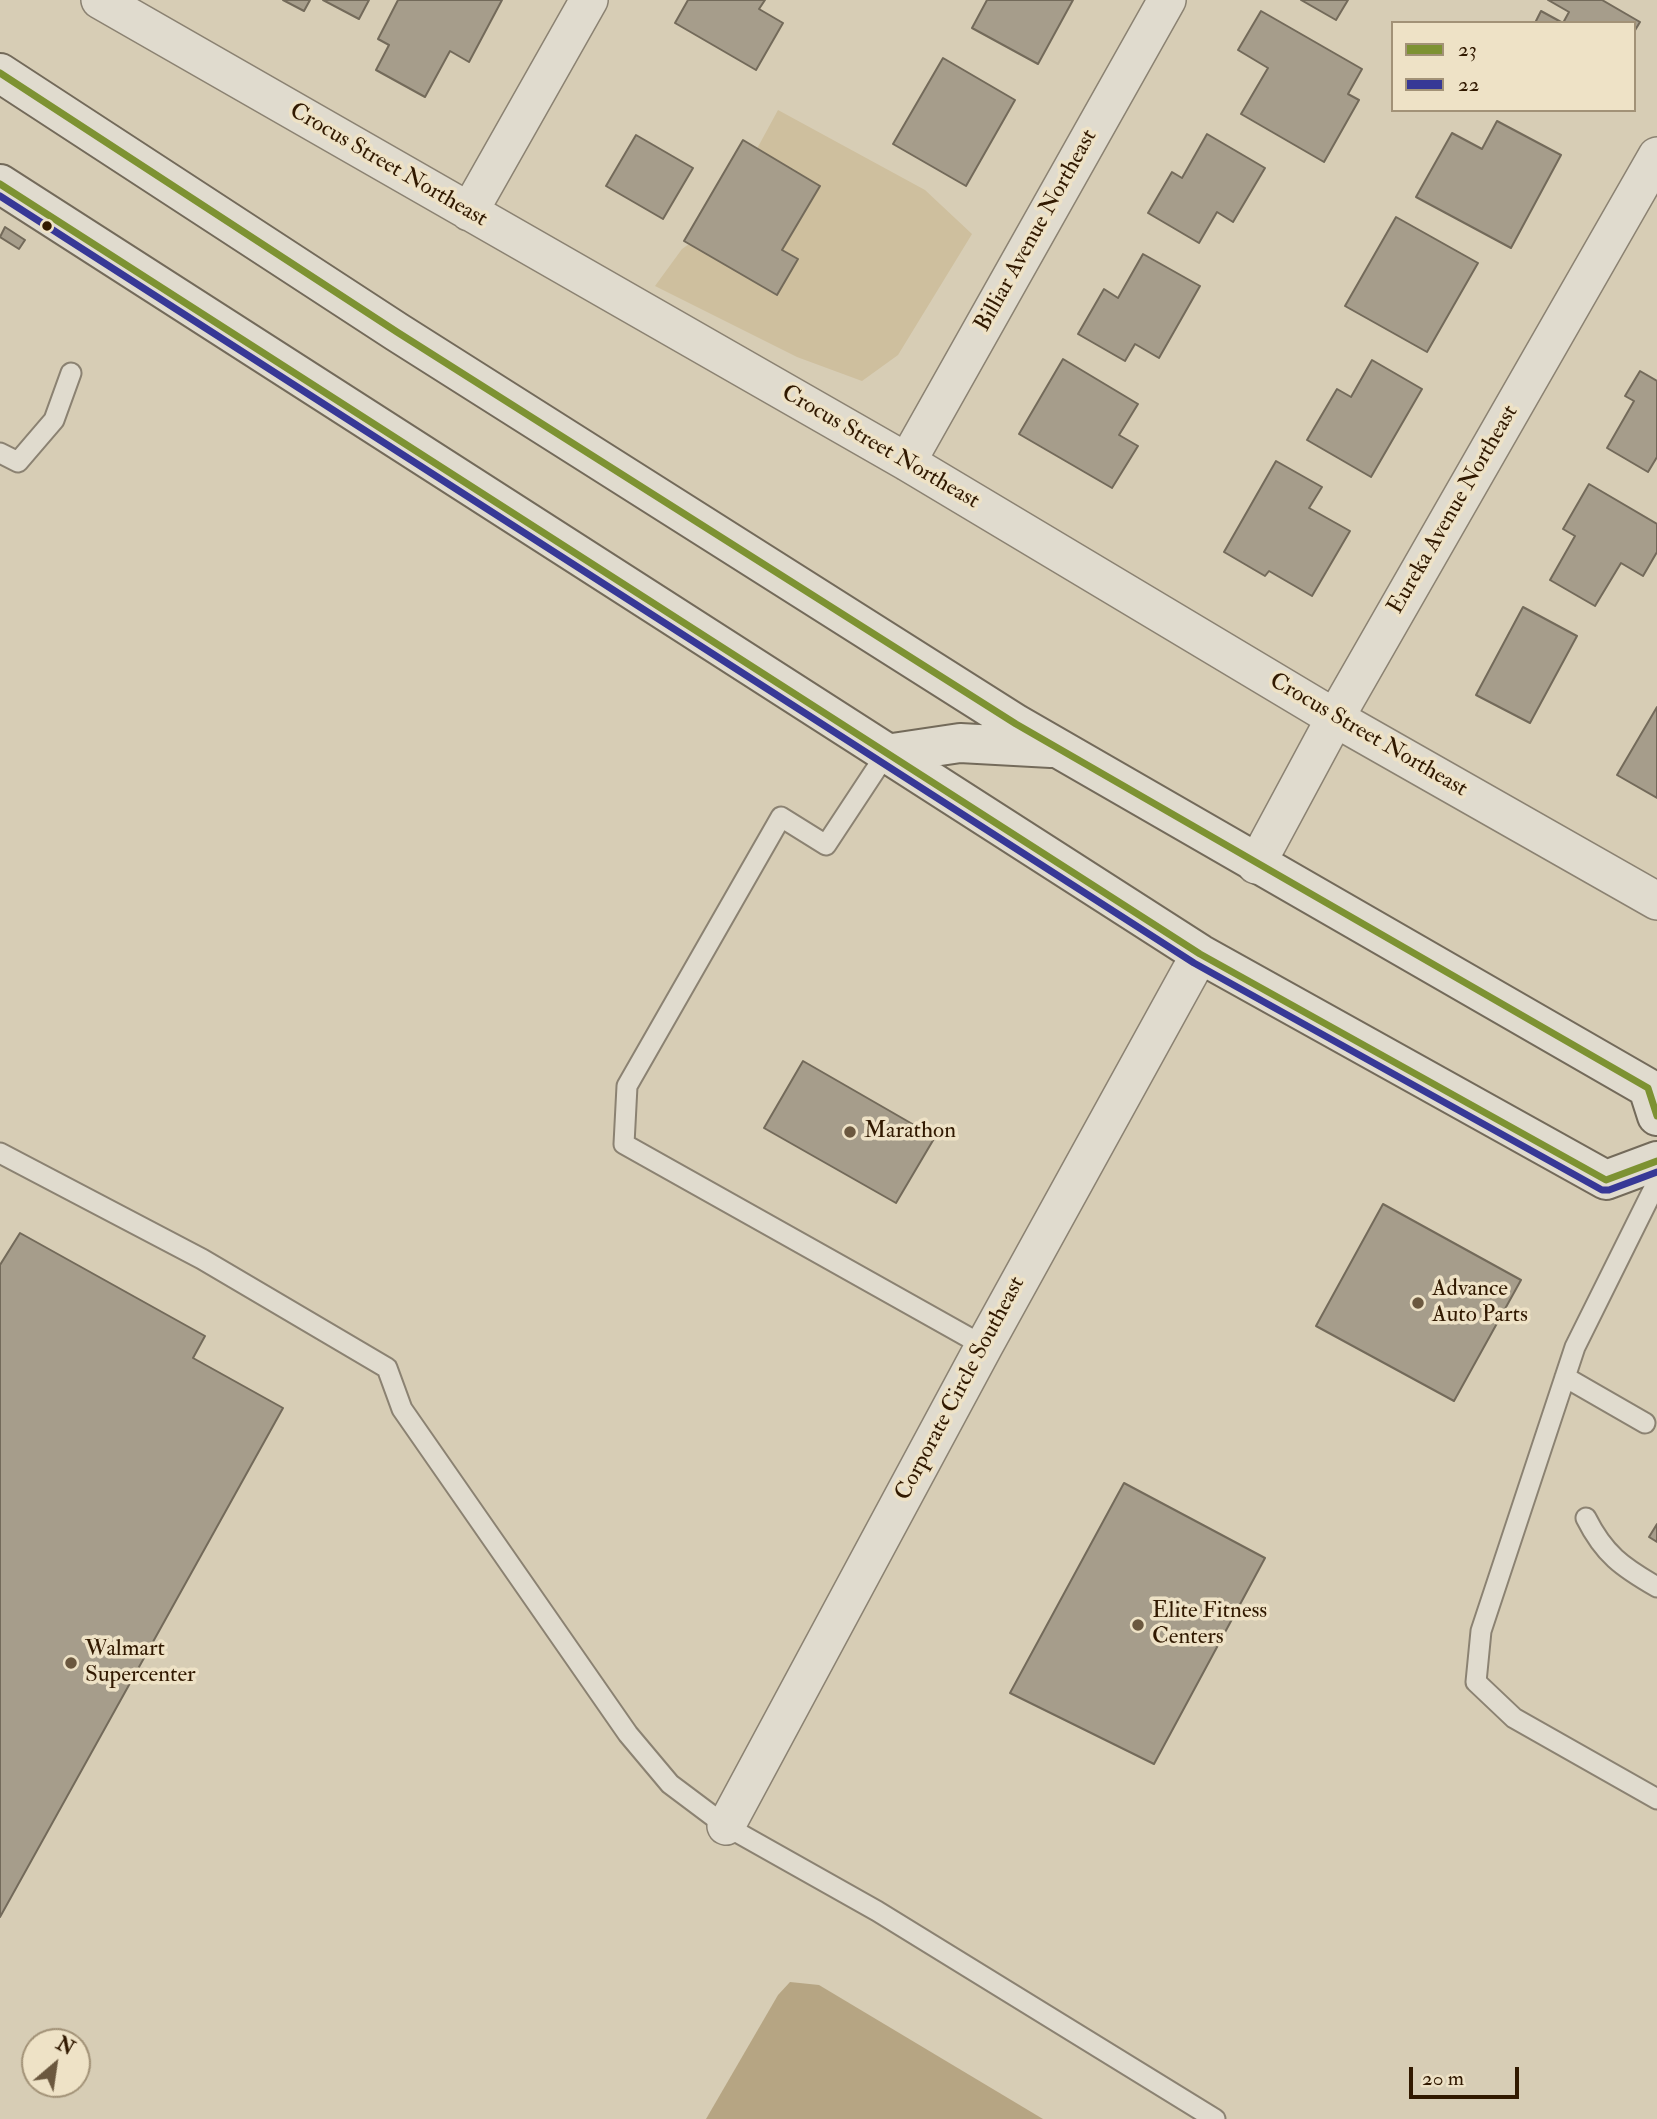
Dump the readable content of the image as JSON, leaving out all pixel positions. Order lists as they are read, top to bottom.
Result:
{
  "streets": {
    "street": [
      "Crocus Street Northeast",
      "Billiar Avenue Northeast",
      "Eureka Avenue Northeast",
      "Corporate Circle Southeast"
    ]
  },
  "crossings": [
    ["Crocus Street Northeast", "Billiar Avenue Northeast"],
    ["Crocus Street Northeast", "Eureka Avenue Northeast"]
  ],
  "places": [
    "Marathon",
    "Advance Auto Parts",
    "Elite Fitness Centers",
    "Walmart Supercenter"
  ],
  "lines": ["transit line 23", "transit line 22"],
  "legend": ["23", "22"],
  "scale_bar": "20 m",
  "north": "top right"
}
